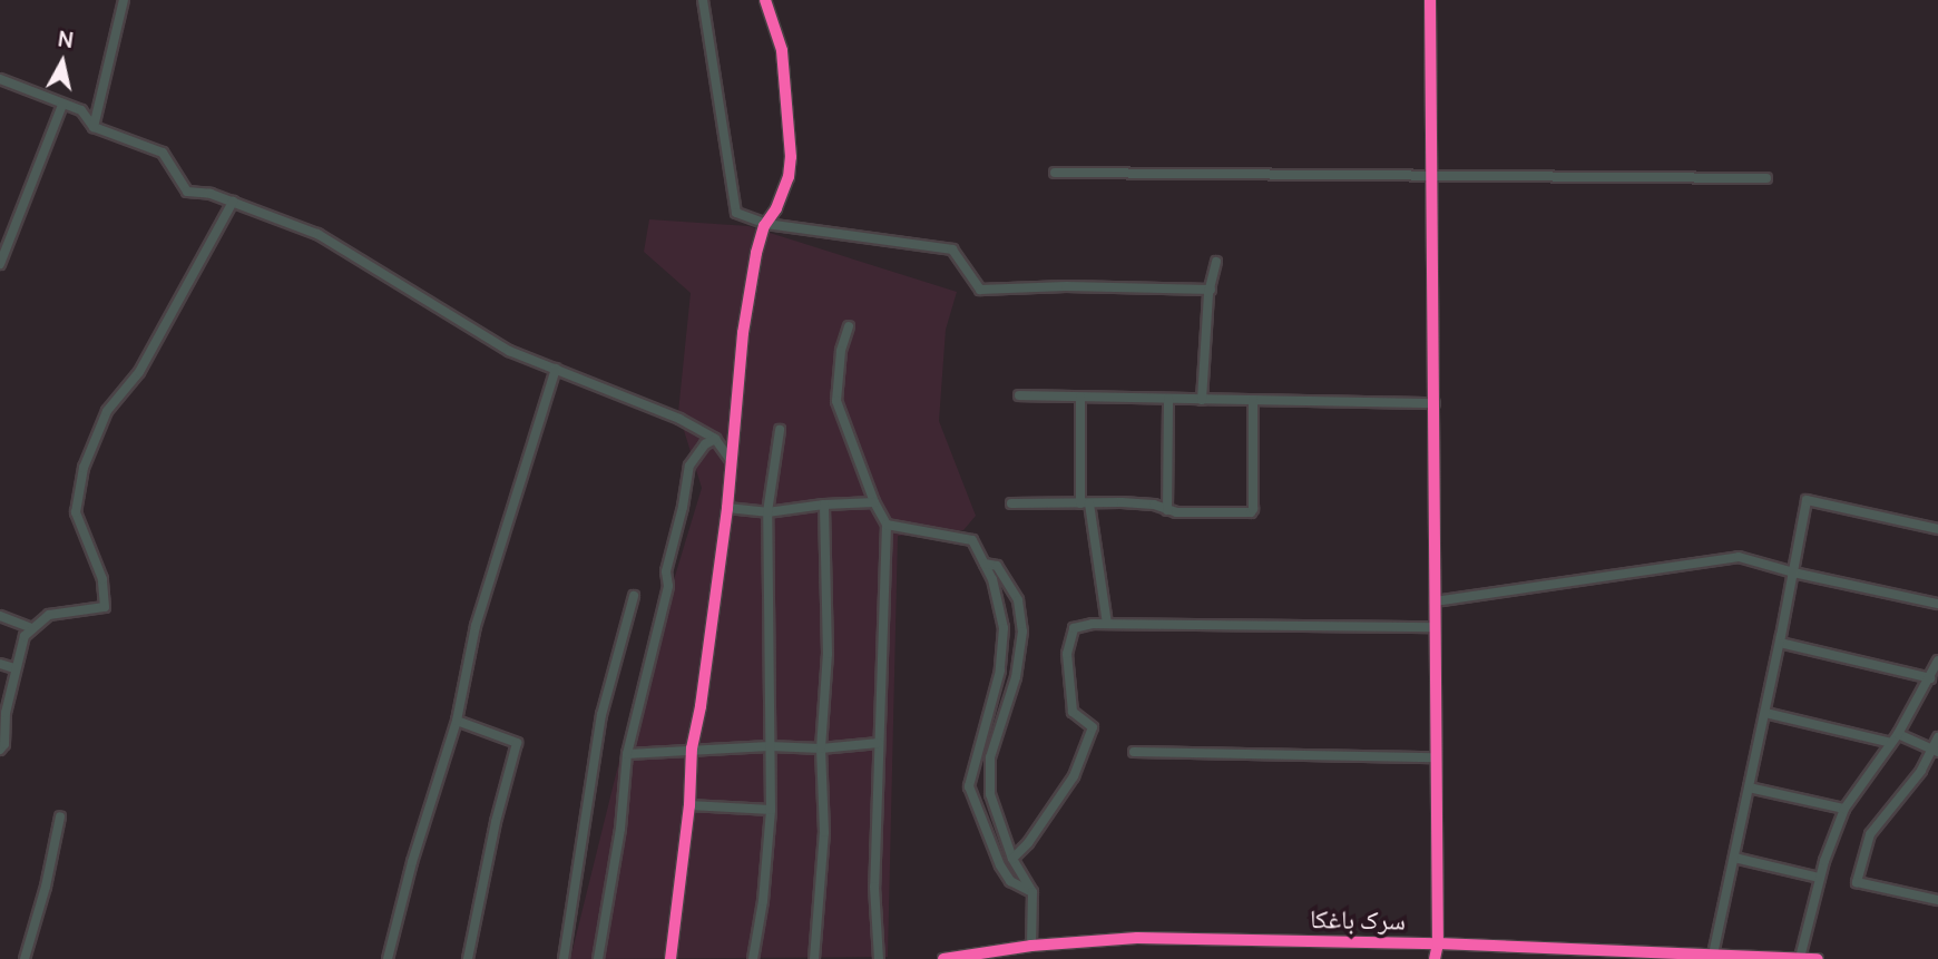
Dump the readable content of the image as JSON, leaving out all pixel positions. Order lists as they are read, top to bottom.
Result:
{
  "streets": {
    "street": ["سرک باغکا"]
  },
  "north": "top"
}
